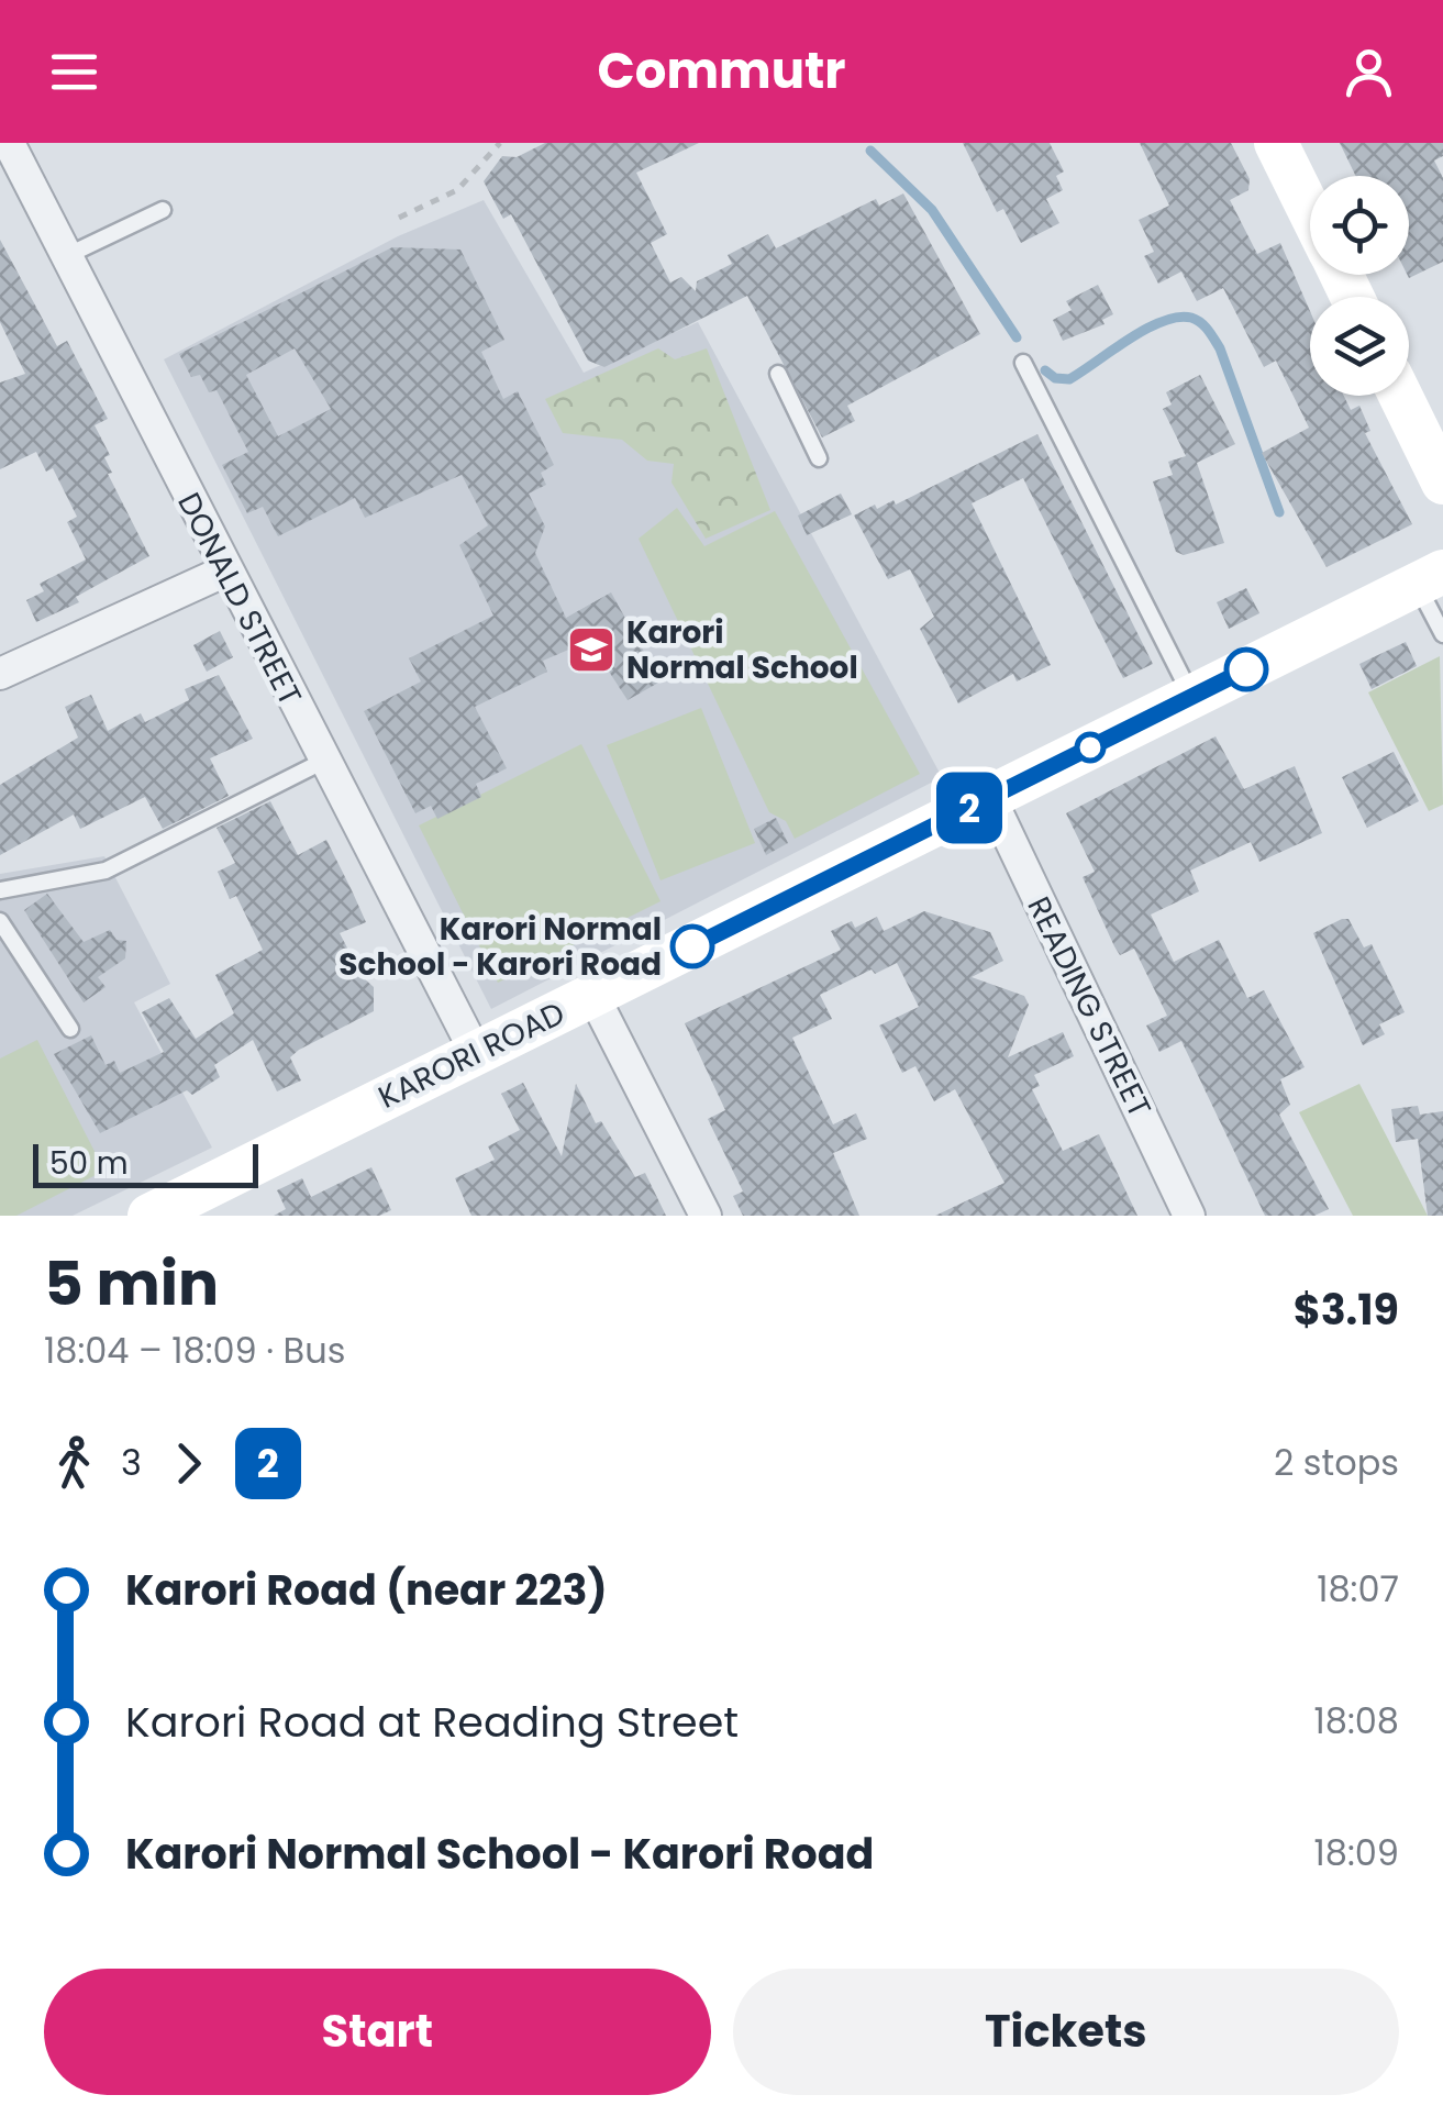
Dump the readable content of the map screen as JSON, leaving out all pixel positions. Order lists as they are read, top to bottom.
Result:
{
  "streets": {
    "main road": ["KARORI ROAD"],
    "street": ["DONALD STREET", "READING STREET"]
  },
  "crossings": [
    ["DONALD STREET", "KARORI ROAD"],
    ["READING STREET", "KARORI ROAD"]
  ],
  "places": {
    "school or university": ["Karori Normal School"],
    "other": ["Karori Normal School - Karori Road"]
  },
  "lines": ["bus line 2"],
  "scale_bar": "50 m",
  "page": {
    "header": "Commutr",
    "on_map": "2",
    "scale": "50 m",
    "heading": ["5 min", "18:04 – 18:09 · Bus", "$3.19"],
    "legs": ["3", "2", "2 stops"],
    "list": [
      {
        "name": "Karori Road (near 223)",
        "value": "18:07"
      },
      {
        "name": "Karori Road at Reading Street",
        "value": "18:08"
      },
      {
        "name": "Karori Normal School - Karori Road",
        "value": "18:09"
      }
    ],
    "buttons": ["Start", "Tickets"]
  }
}
